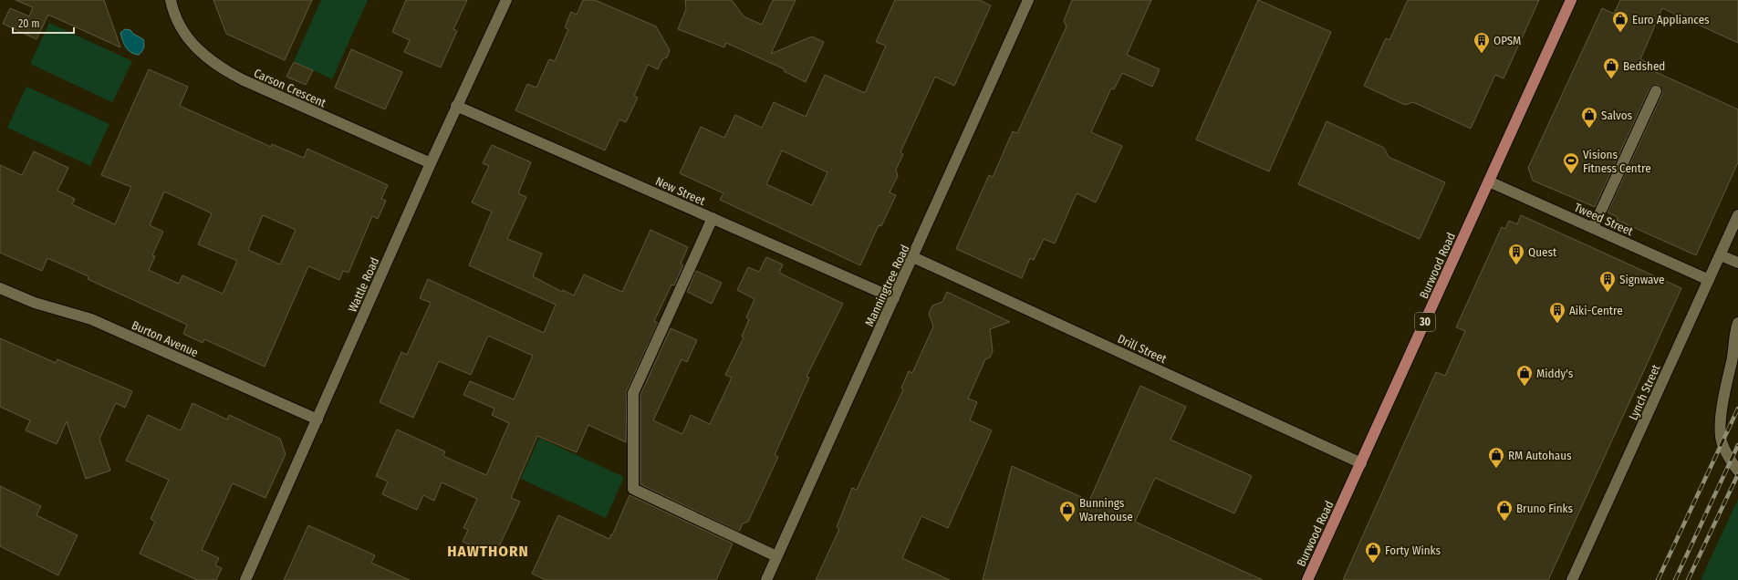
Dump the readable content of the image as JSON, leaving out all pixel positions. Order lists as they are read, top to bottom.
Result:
{
  "streets": {
    "main road": ["Burwood Road", "30"],
    "street": [
      "Carson Crescent",
      "New Street",
      "Tweed Street",
      "Wattle Road",
      "Manningtree Road",
      "Burton Avenue",
      "Drill Street",
      "Lynch Street"
    ]
  },
  "crossings": [
    ["Carson Crescent", "Wattle Road"],
    ["New Street", "Wattle Road"],
    ["New Street", "Manningtree Road"],
    ["Tweed Street", "Burwood Road"],
    ["Tweed Street", "Lynch Street"],
    ["Burwood Road", "Drill Street"],
    ["Wattle Road", "Burton Avenue"],
    ["Manningtree Road", "Drill Street"]
  ],
  "districts": ["HAWTHORN"],
  "places": {
    "shop": [
      "Euro Appliances",
      "Bedshed",
      "Salvos",
      "Middy's",
      "RM Autohaus",
      "Bruno Finks",
      "Bunnings Warehouse",
      "Forty Winks"
    ],
    "building": [
      "OPSM",
      "Quest",
      "Signwave",
      "Aiki-Centre"
    ],
    "sports": ["Visions Fitness Centre"]
  },
  "scale_bar": "20 m"
}
